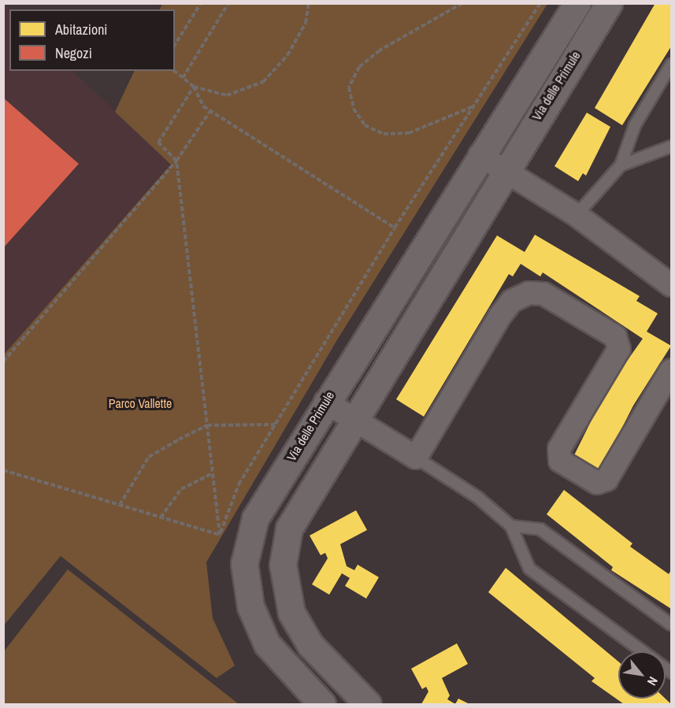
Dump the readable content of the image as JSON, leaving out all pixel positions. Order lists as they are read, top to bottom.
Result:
{
  "streets": {
    "street": ["Via delle Primule"]
  },
  "parks": ["Parco Vallette"],
  "legend": ["Abitazioni", "Negozi"],
  "north": "bottom right"
}
